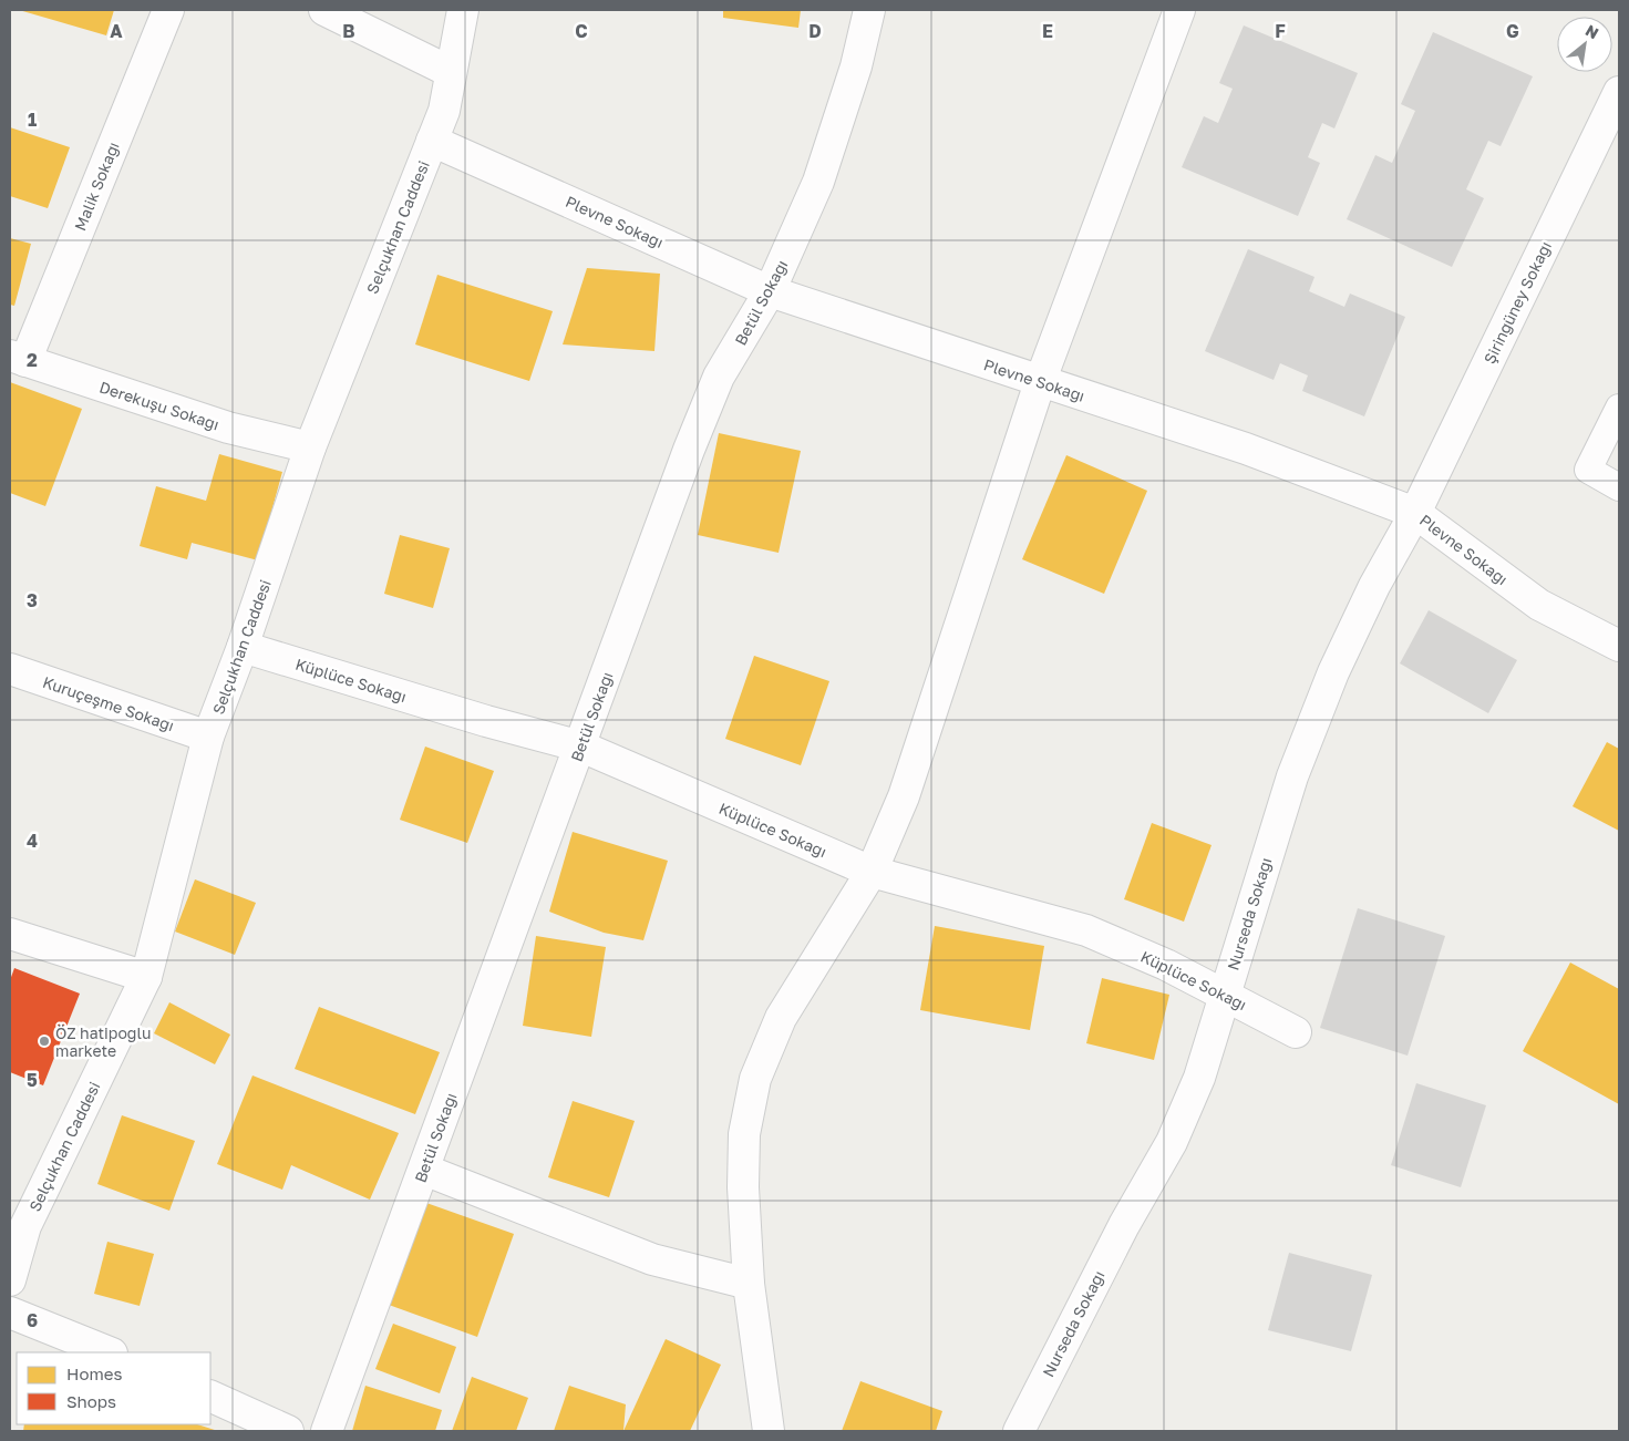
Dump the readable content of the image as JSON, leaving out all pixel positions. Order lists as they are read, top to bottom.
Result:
{
  "streets": {
    "street": [
      "Malik Sokağı",
      "Plevne Sokağı",
      "Selçukhan Caddesi",
      "Betül Sokağı",
      "Şiringüney Sokağı",
      "Derekuşu Sokağı",
      "Küplüce Sokağı",
      "Kuruçeşme Sokağı",
      "Nurseda Sokağı"
    ]
  },
  "crossings": [
    ["Malik Sokağı", "Derekuşu Sokağı"],
    ["Plevne Sokağı", "Selçukhan Caddesi"],
    ["Plevne Sokağı", "Betül Sokağı"],
    ["Plevne Sokağı", "Şiringüney Sokağı"],
    ["Plevne Sokağı", "Nurseda Sokağı"],
    ["Selçukhan Caddesi", "Derekuşu Sokağı"],
    ["Selçukhan Caddesi", "Küplüce Sokağı"],
    ["Selçukhan Caddesi", "Kuruçeşme Sokağı"],
    ["Betül Sokağı", "Küplüce Sokağı"],
    ["Şiringüney Sokağı", "Nurseda Sokağı"],
    ["Küplüce Sokağı", "Nurseda Sokağı"]
  ],
  "places": ["ÖZ hatipoğlu markete"],
  "legend": ["Homes", "Shops"],
  "north": "top right",
  "grid": {
    "columns": [
      "A",
      "B",
      "C",
      "D",
      "E",
      "F",
      "G"
    ],
    "rows": [
      "1",
      "2",
      "3",
      "4",
      "5",
      "6"
    ]
  }
}
